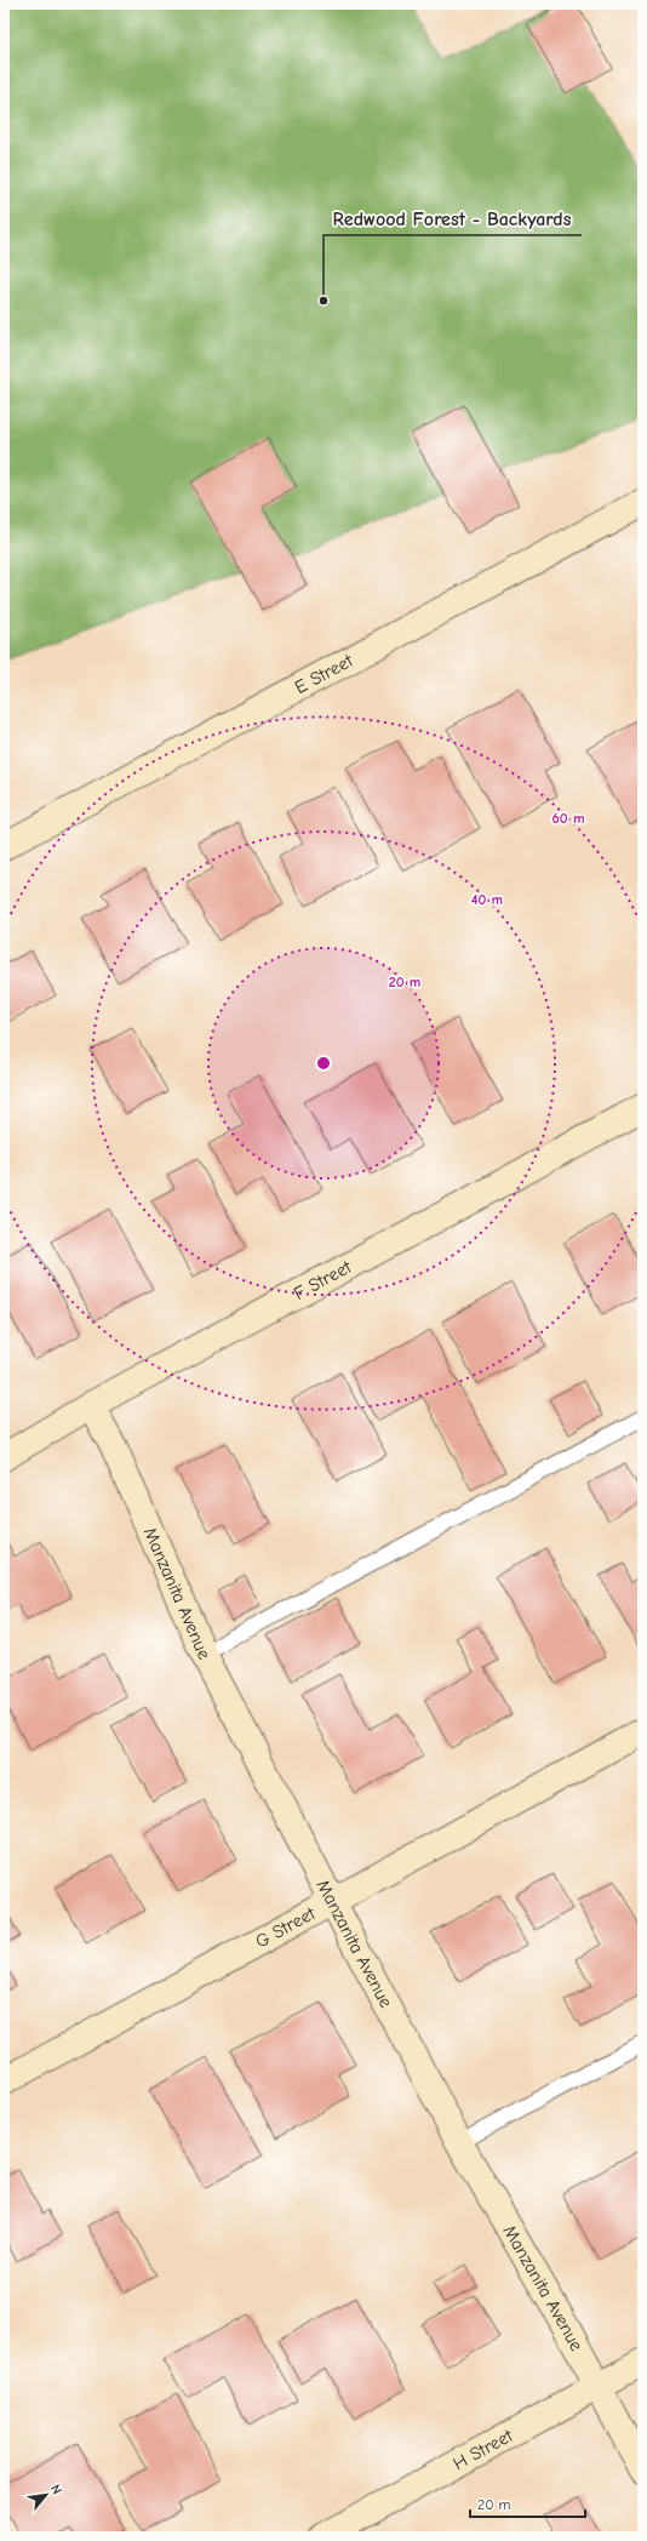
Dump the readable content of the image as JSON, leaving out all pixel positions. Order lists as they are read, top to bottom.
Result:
{
  "streets": {
    "street": [
      "E Street",
      "F Street",
      "Manzanita Avenue",
      "G Street",
      "H Street"
    ]
  },
  "crossings": [
    ["F Street", "Manzanita Avenue"],
    ["Manzanita Avenue", "G Street"],
    ["Manzanita Avenue", "H Street"]
  ],
  "places": ["Redwood Forest - Backyards"],
  "scale_bar": "20 m",
  "north": "top right",
  "rings": ["60 m", "40 m", "20 m"]
}
